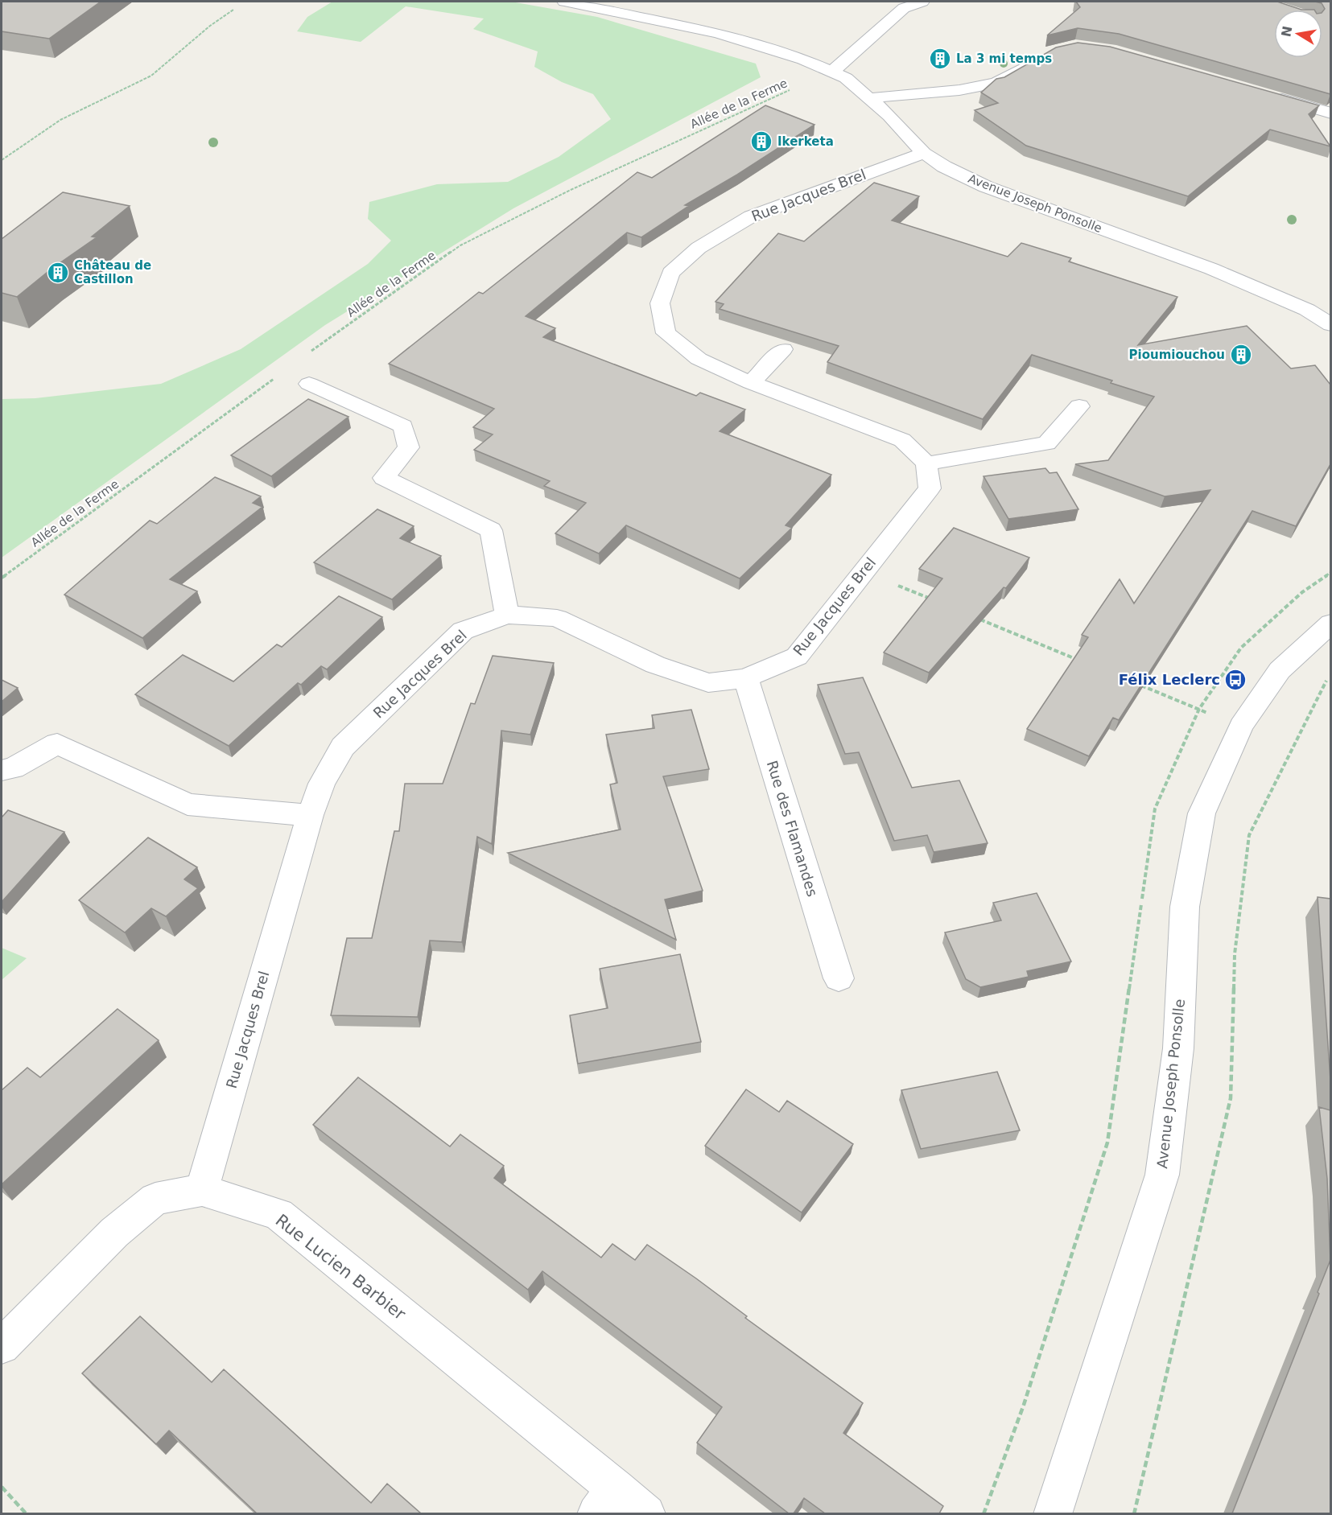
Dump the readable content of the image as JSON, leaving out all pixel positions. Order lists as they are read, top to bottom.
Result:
{
  "streets": {
    "street": [
      "Rue Jacques Brel",
      "Avenue Joseph Ponsolle",
      "Rue des Flamandes",
      "Rue Lucien Barbier"
    ],
    "path": ["Allée de la Ferme"]
  },
  "crossings": [
    ["Allée de la Ferme", "Avenue Joseph Ponsolle"],
    ["Rue Jacques Brel", "Avenue Joseph Ponsolle"],
    ["Rue Jacques Brel", "Rue des Flamandes"],
    ["Rue Jacques Brel", "Rue Lucien Barbier"]
  ],
  "places": {
    "building": [
      "La 3 mi temps",
      "Ikerketa",
      "Château de Castillon",
      "Pioumiouchou"
    ],
    "bus stop": ["Félix Leclerc"]
  },
  "north": "left"
}
